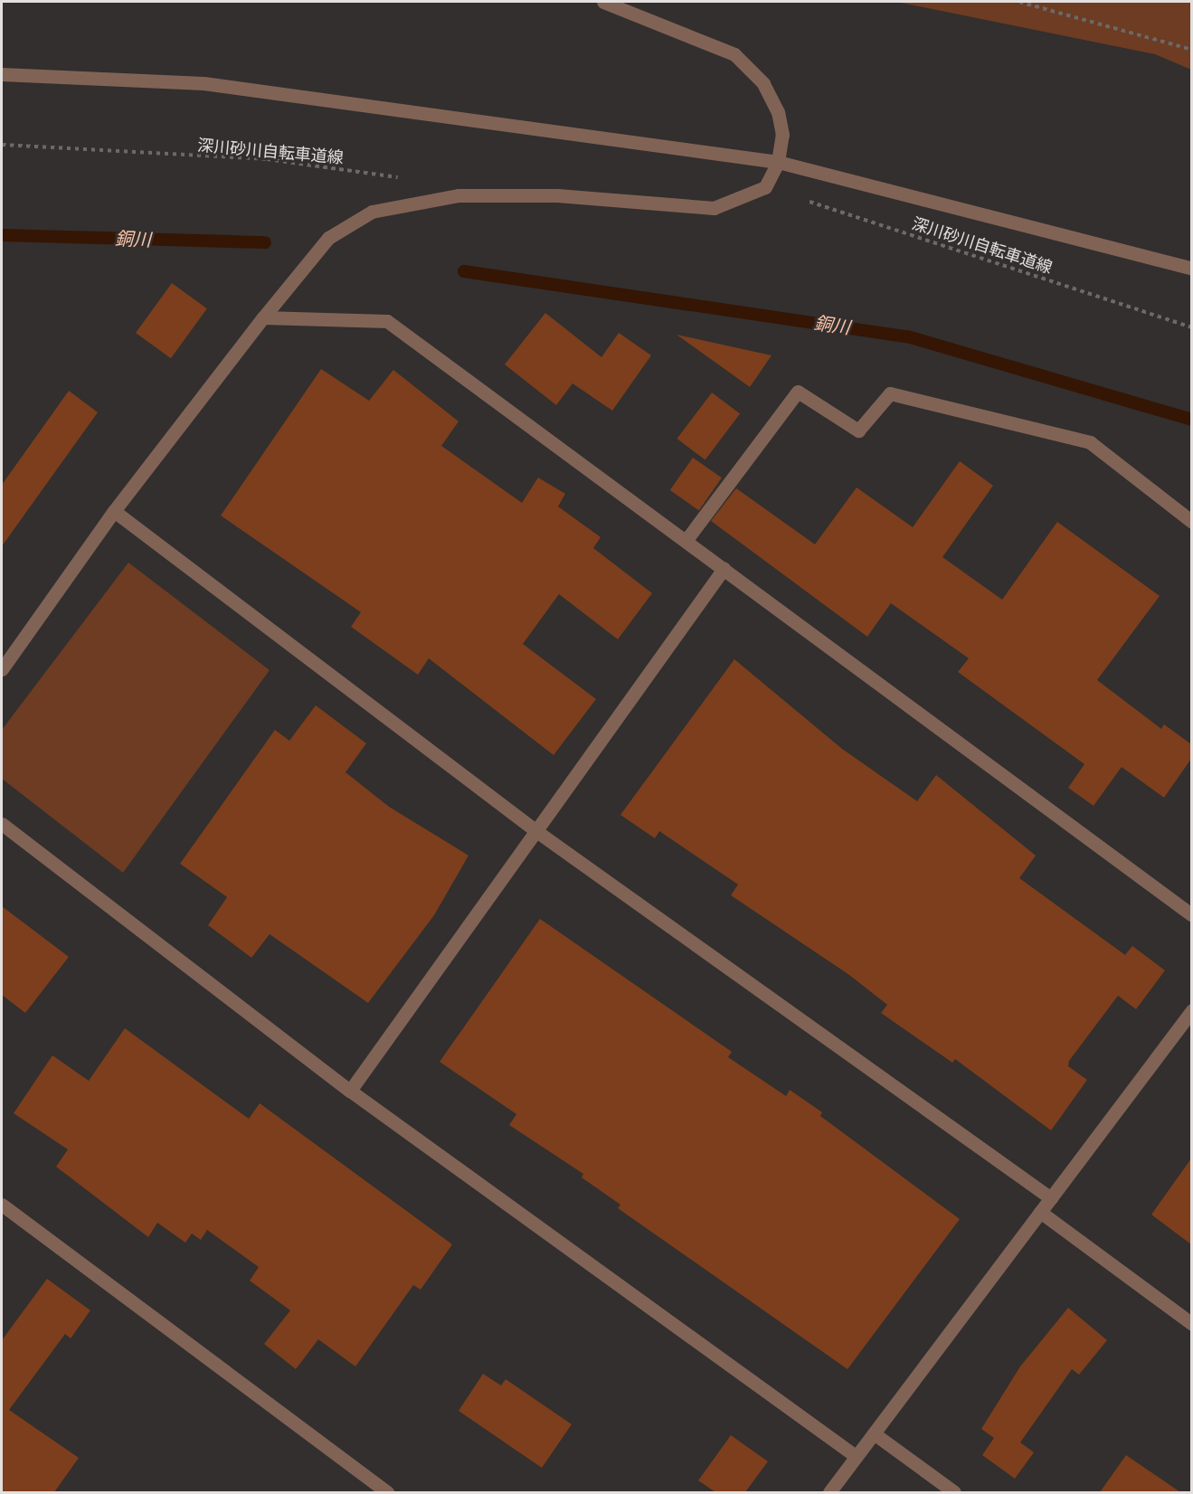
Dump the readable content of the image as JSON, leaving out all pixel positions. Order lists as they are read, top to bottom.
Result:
{
  "streets": {
    "path": ["深川砂川自転車道線"]
  },
  "water": ["銅川"]
}
